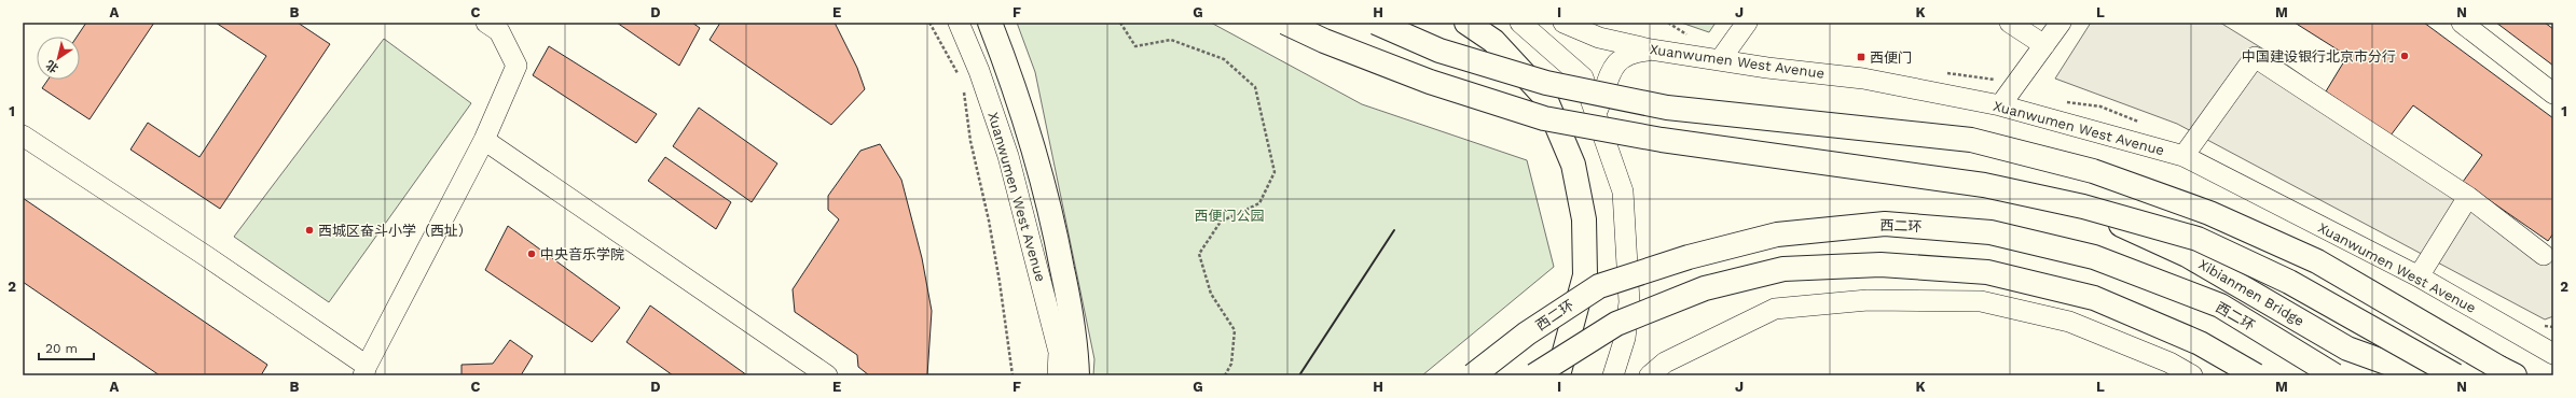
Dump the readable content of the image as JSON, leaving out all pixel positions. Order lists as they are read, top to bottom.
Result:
{
  "streets": {
    "highway": ["西二环", "Xibianmen Bridge"],
    "street": ["Xuanwumen West Avenue"]
  },
  "parks": ["西便门公园"],
  "places": {
    "other": ["中国建设银行北京市分行", "西城区奋斗小学（西址）", "中央音乐学院"],
    "transit": ["西便门"]
  },
  "scale_bar": "20 m",
  "north": "bottom left",
  "grid": {
    "columns": [
      "A",
      "B",
      "C",
      "D",
      "E",
      "F",
      "G",
      "H",
      "I",
      "J",
      "K",
      "L",
      "M",
      "N"
    ],
    "rows": ["1", "2"]
  }
}
